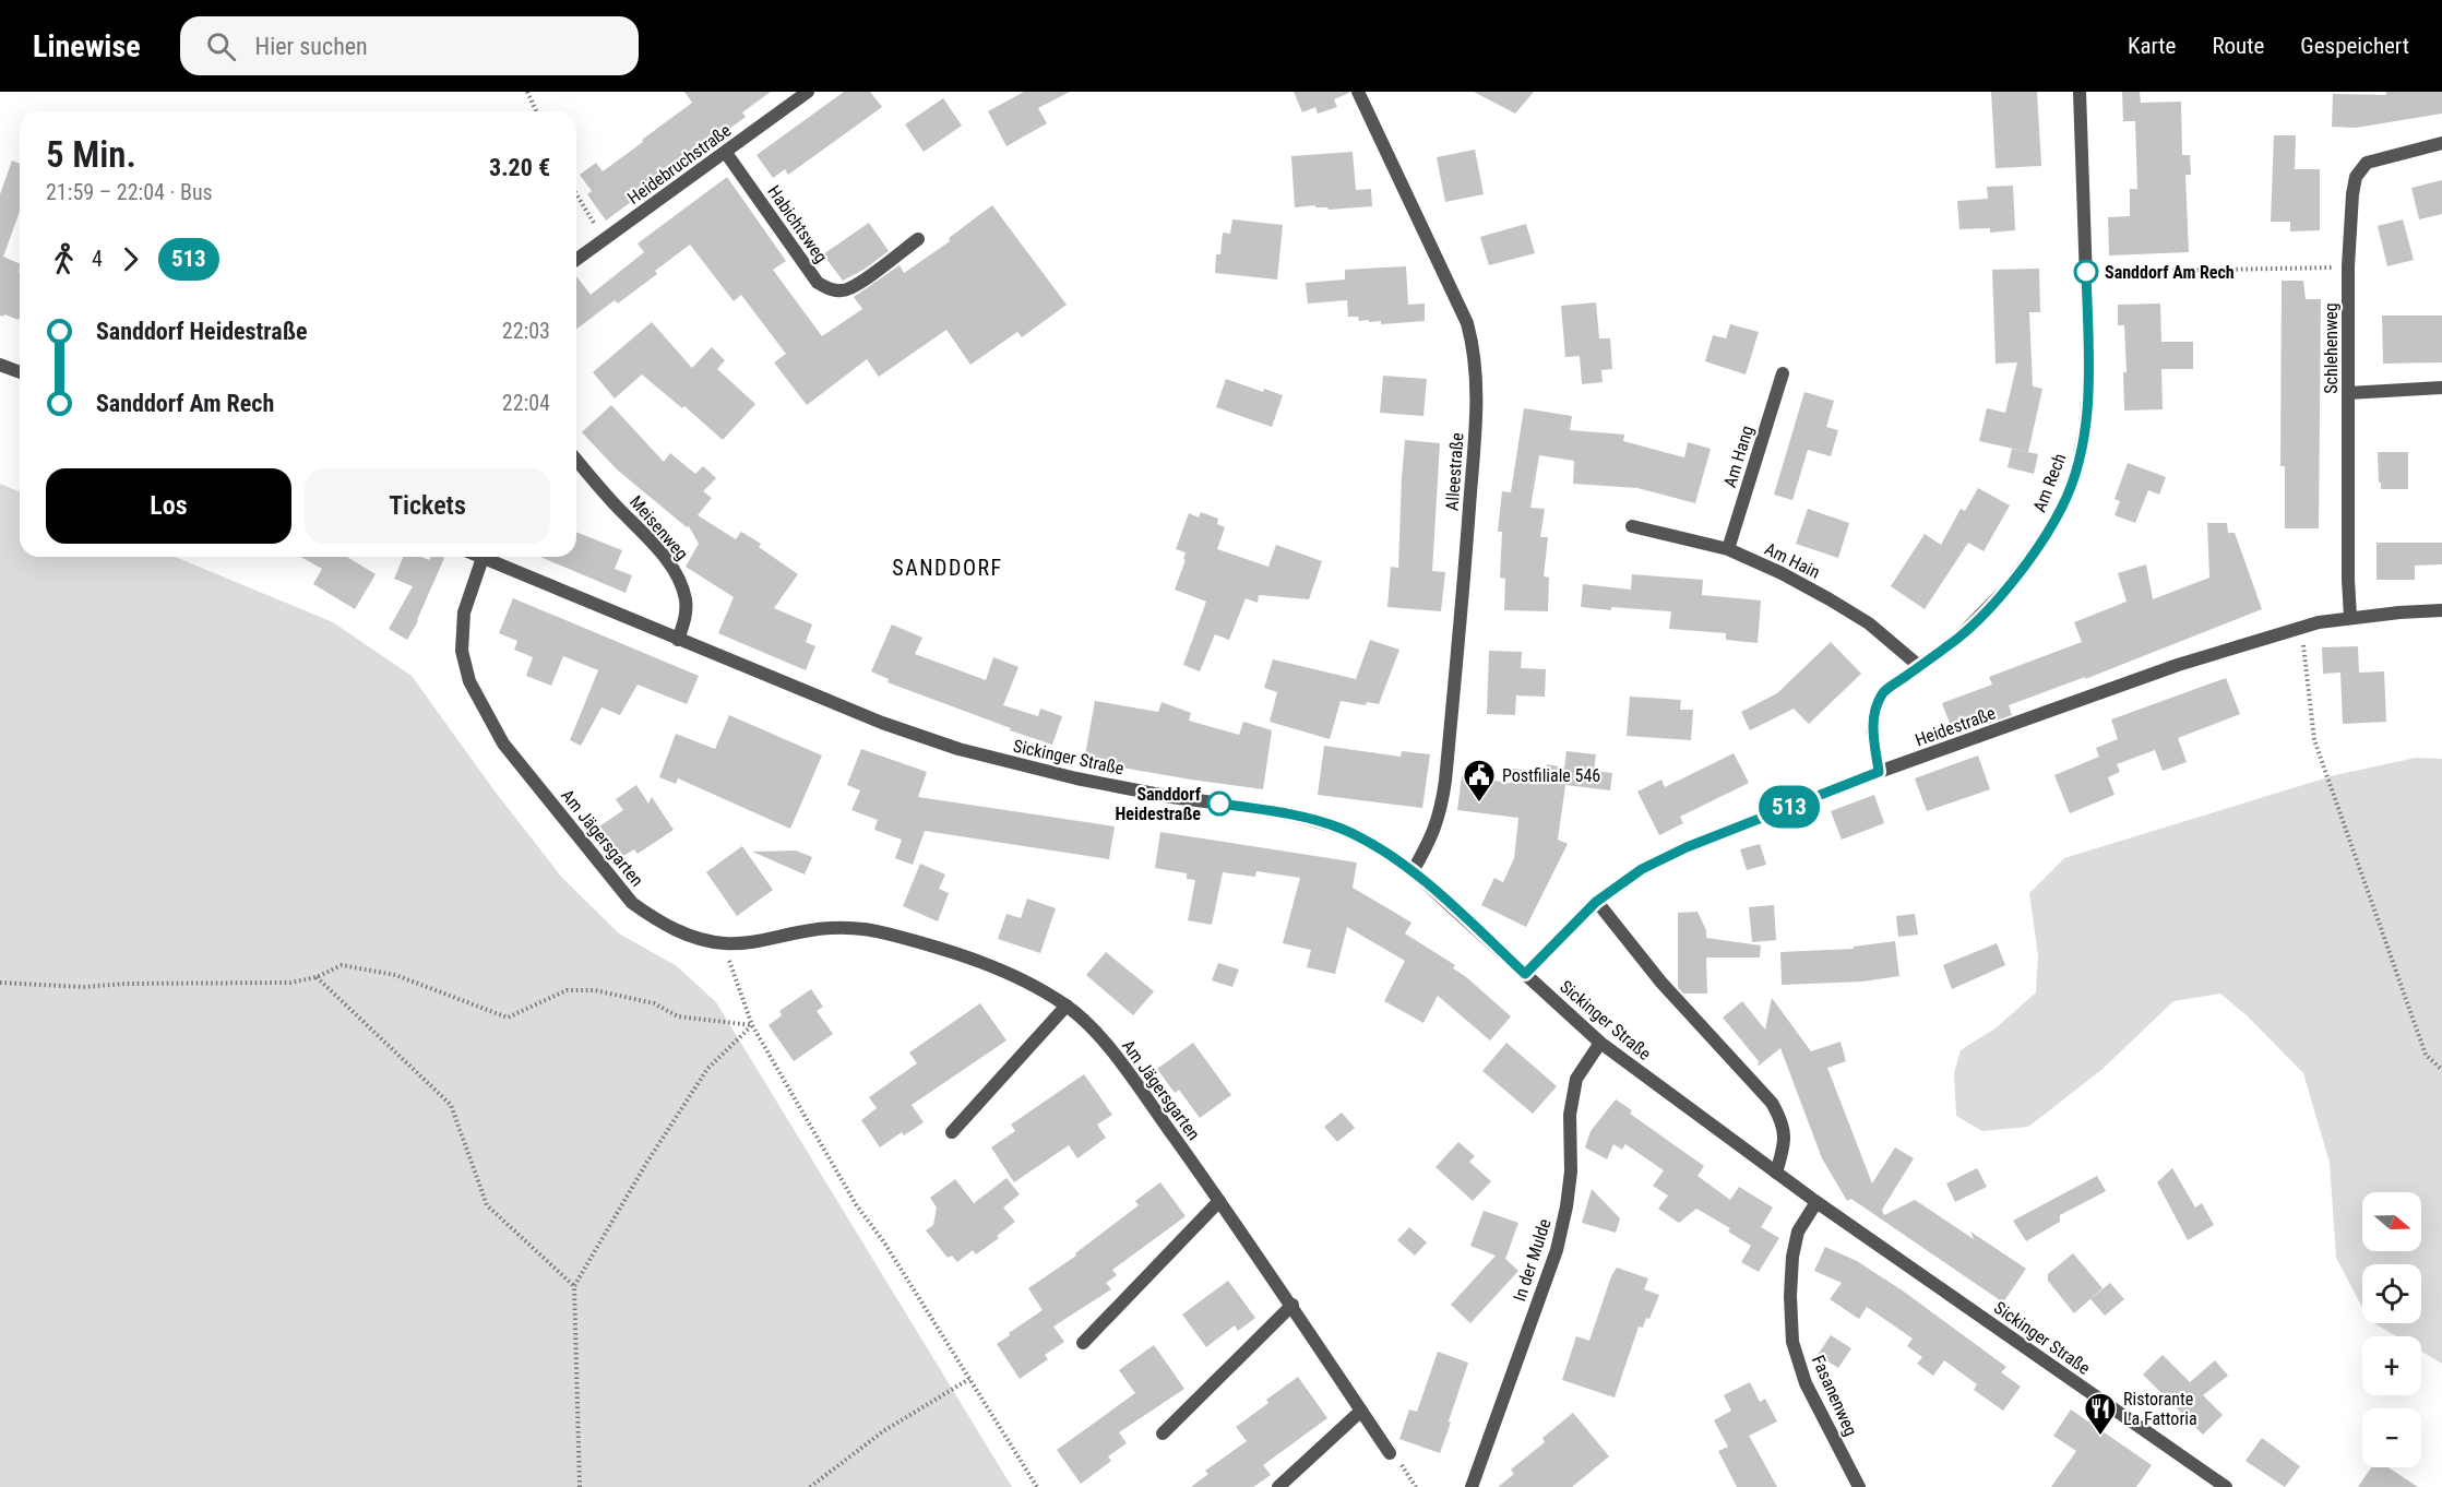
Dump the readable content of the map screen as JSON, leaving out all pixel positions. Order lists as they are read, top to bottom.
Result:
{
  "streets": {
    "street": [
      "Heidebruchstraße",
      "Habichtsweg",
      "Schlehenweg",
      "Am Hang",
      "Alleestraße",
      "Am Rech",
      "Meisenweg",
      "Am Hain",
      "Heidestraße",
      "Sickinger Straße",
      "Am Jägersgarten",
      "In der Mulde",
      "Fasanenweg"
    ]
  },
  "crossings": [
    ["Heidebruchstraße", "Habichtsweg"],
    ["Schlehenweg", "Heidestraße"],
    ["Am Hang", "Am Hain"],
    ["Alleestraße", "Sickinger Straße"],
    ["Am Rech", "Am Hain"],
    ["Am Rech", "Heidestraße"],
    ["Meisenweg", "Sickinger Straße"],
    ["Heidestraße", "Sickinger Straße"],
    ["Sickinger Straße", "Am Jägersgarten"],
    ["Sickinger Straße", "In der Mulde"],
    ["Sickinger Straße", "Fasanenweg"]
  ],
  "districts": ["SANDDORF"],
  "places": {
    "other": ["Sanddorf Am Rech", "Sanddorf Heidestraße"],
    "public building": ["Postfiliale 546"],
    "restaurant": ["Ristorante La Fattoria"]
  },
  "lines": ["bus line 513"],
  "north": "right",
  "page": {
    "header": "Linewise",
    "search": "Hier suchen",
    "nav": ["Karte", "Route", "Gespeichert"],
    "on_map": "513",
    "heading": ["5 Min.", "21:59 – 22:04 · Bus", "3.20 €"],
    "legs": ["4", "513"],
    "list": [
      {
        "name": "Sanddorf Heidestraße",
        "value": "22:03"
      },
      {
        "name": "Sanddorf Am Rech",
        "value": "22:04"
      }
    ],
    "buttons": ["Los", "Tickets"],
    "map_buttons": ["+", "−"]
  }
}
